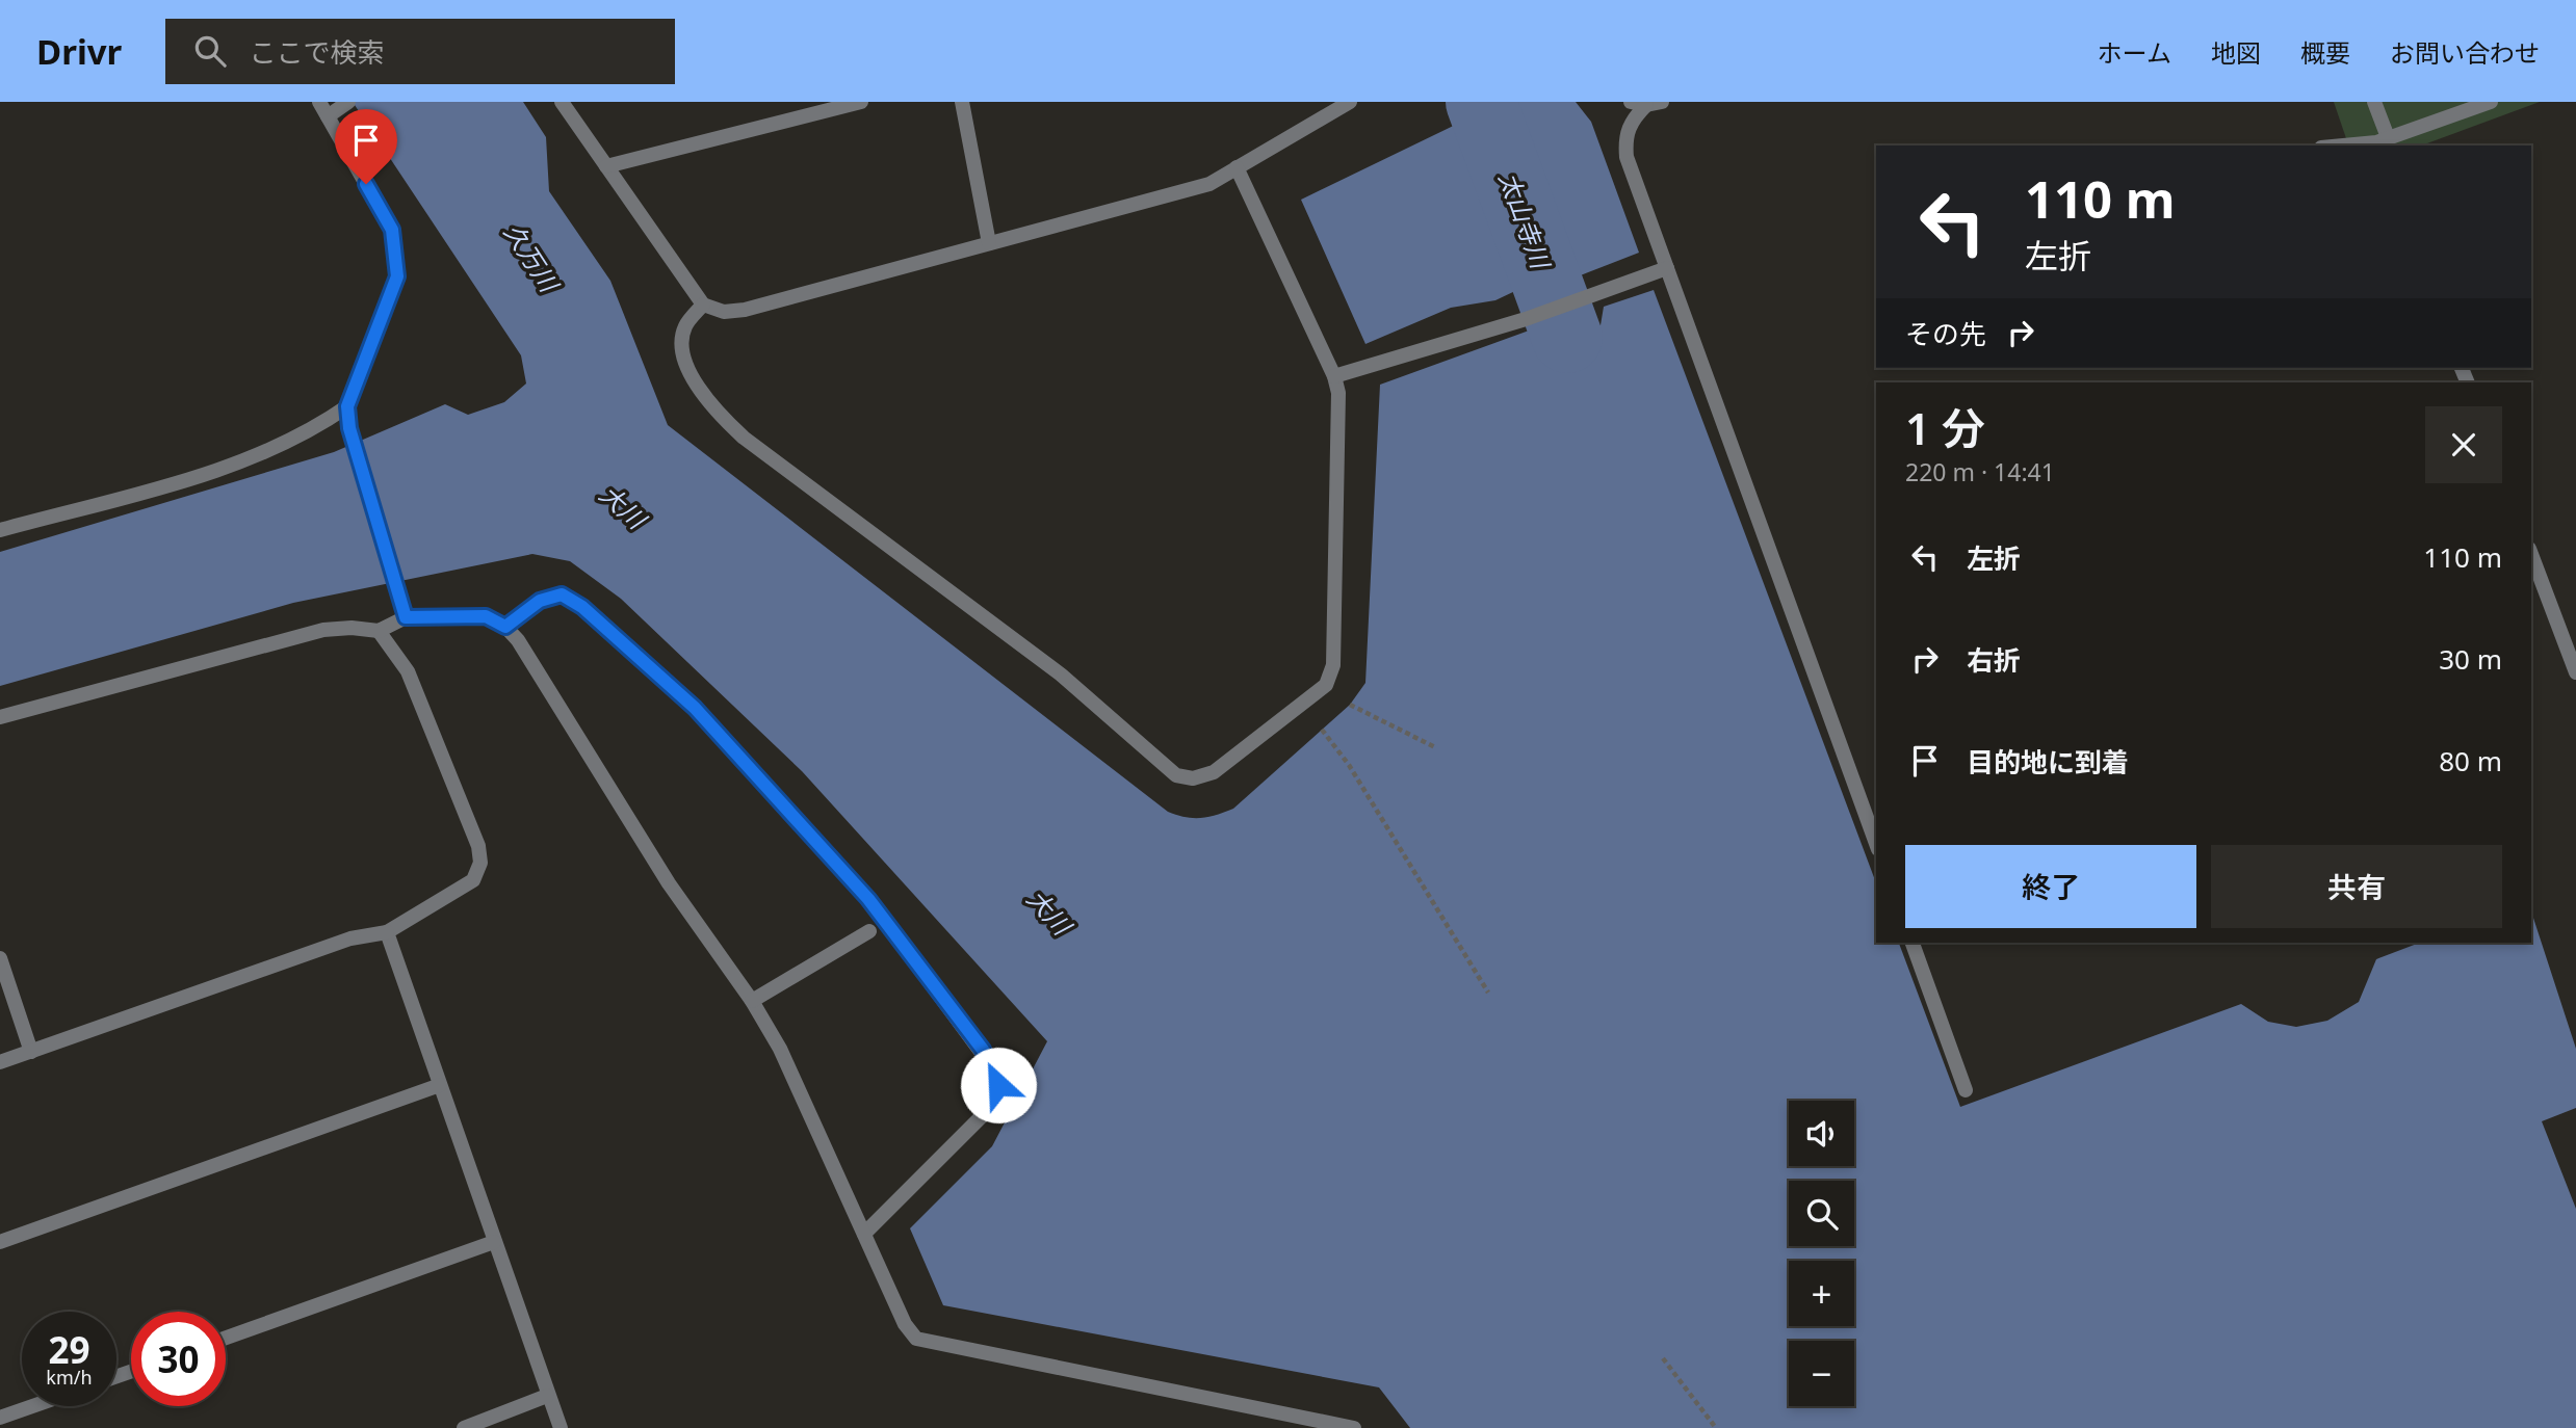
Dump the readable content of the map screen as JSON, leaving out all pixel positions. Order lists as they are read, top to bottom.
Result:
{
  "water": ["太山寺川", "久万川", "大川"],
  "page": {
    "header": "Drivr",
    "search": "ここで検索",
    "nav": [
      "ホーム",
      "地図",
      "概要",
      "お問い合わせ"
    ],
    "turn": ["110 m", "左折"],
    "then": "その先",
    "heading": ["1 分", "220 m · 14:41"],
    "list": [
      {
        "name": "左折",
        "value": "110 m"
      },
      {
        "name": "右折",
        "value": "30 m"
      },
      {
        "name": "目的地に到着",
        "value": "80 m"
      }
    ],
    "buttons": ["終了", "共有"],
    "map_buttons": ["+", "−"],
    "speed": "29 km/h",
    "limit": "30"
  }
}
